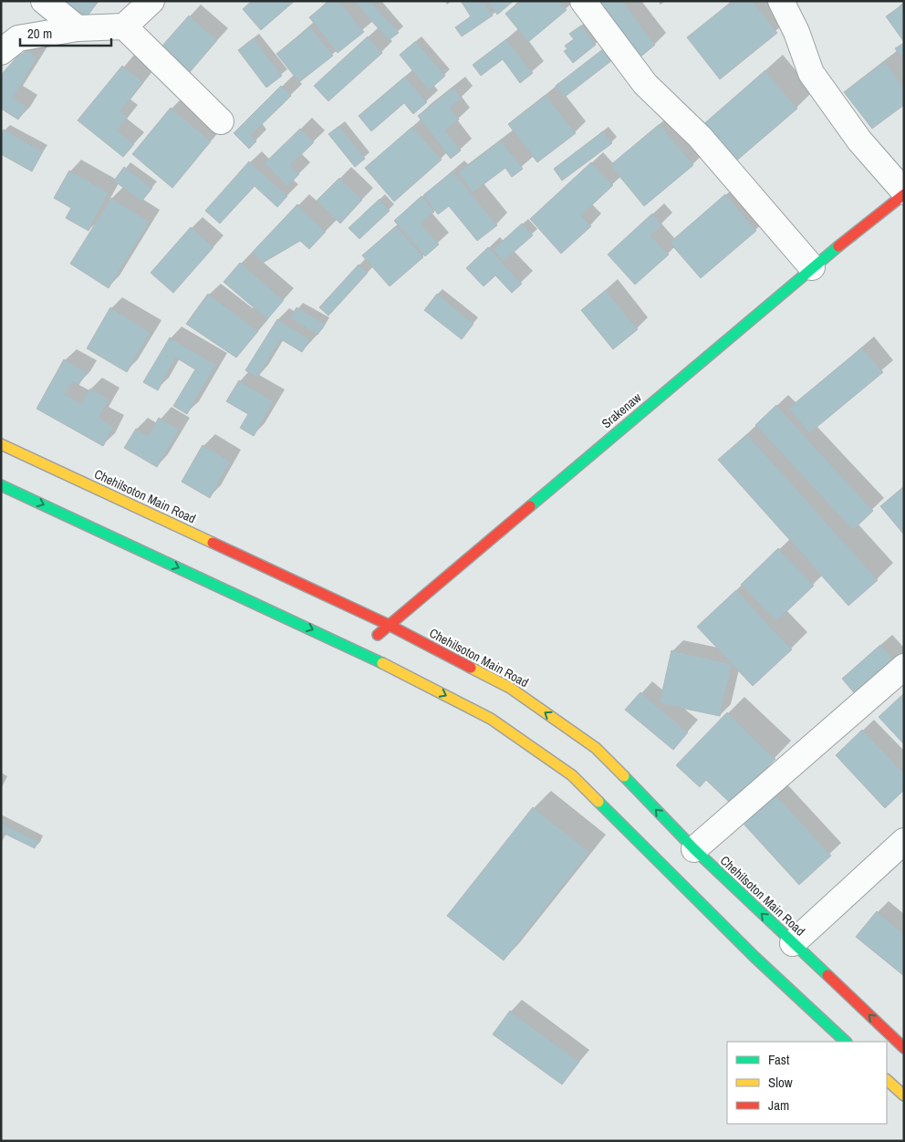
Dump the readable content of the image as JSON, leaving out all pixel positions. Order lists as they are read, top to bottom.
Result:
{
  "streets": {
    "main road": ["Srakenaw", "Chehilsoton Main Road"]
  },
  "crossings": [
    ["Srakenaw", "Chehilsoton Main Road"]
  ],
  "legend": ["Fast", "Slow", "Jam"],
  "scale_bar": "20 m"
}
